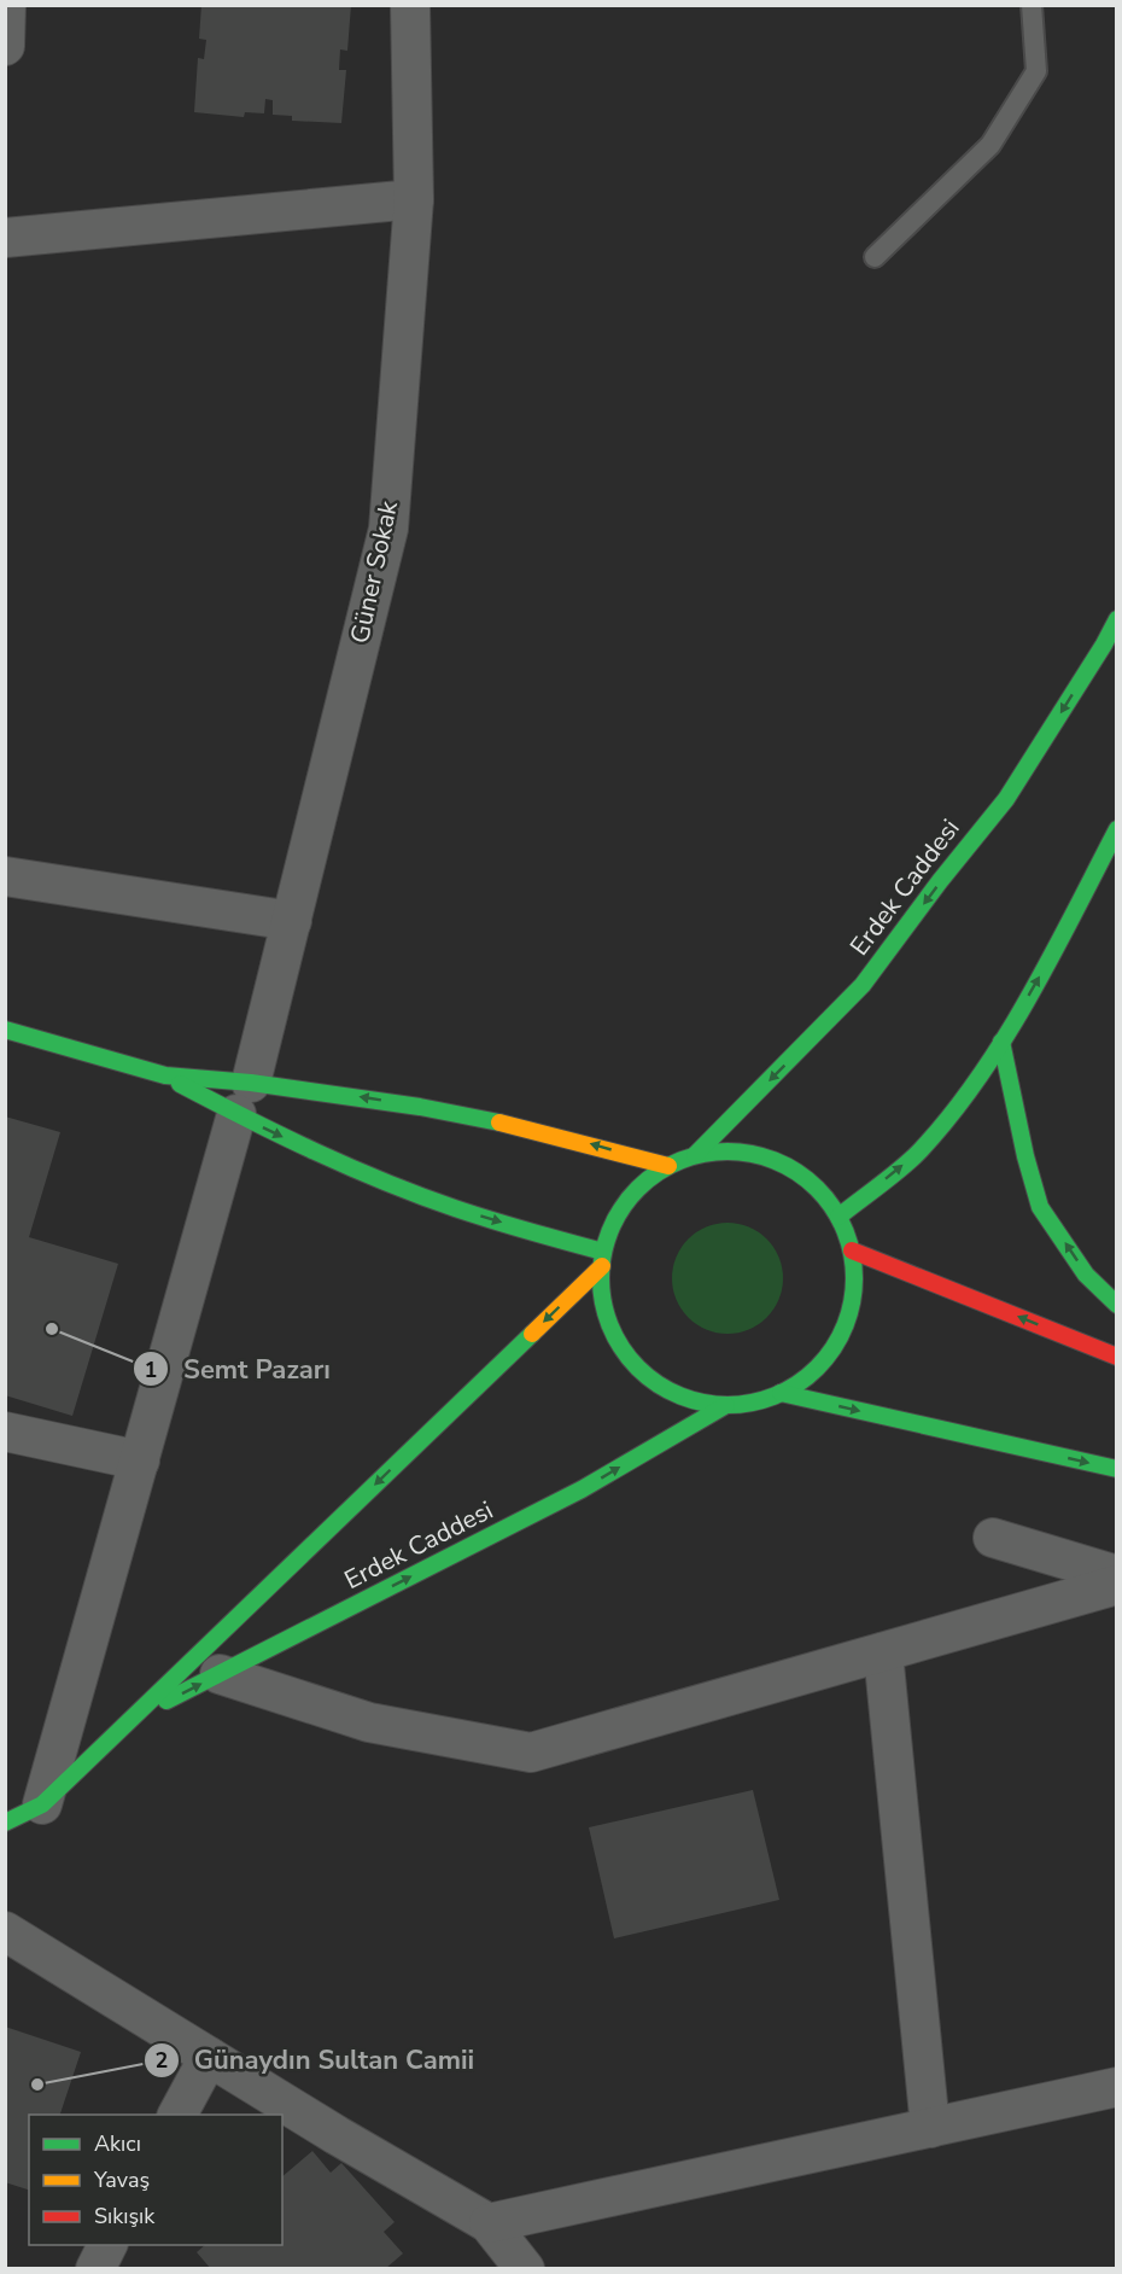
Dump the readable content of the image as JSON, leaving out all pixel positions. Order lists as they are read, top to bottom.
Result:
{
  "streets": {
    "street": ["Güner Sokak", "Erdek Caddesi"]
  },
  "crossings": [
    ["Güner Sokak", "Erdek Caddesi"]
  ],
  "places": ["Semt Pazarı", "Günaydın Sultan Camii"],
  "legend": ["Akıcı", "Yavaş", "Sıkışık"]
}
